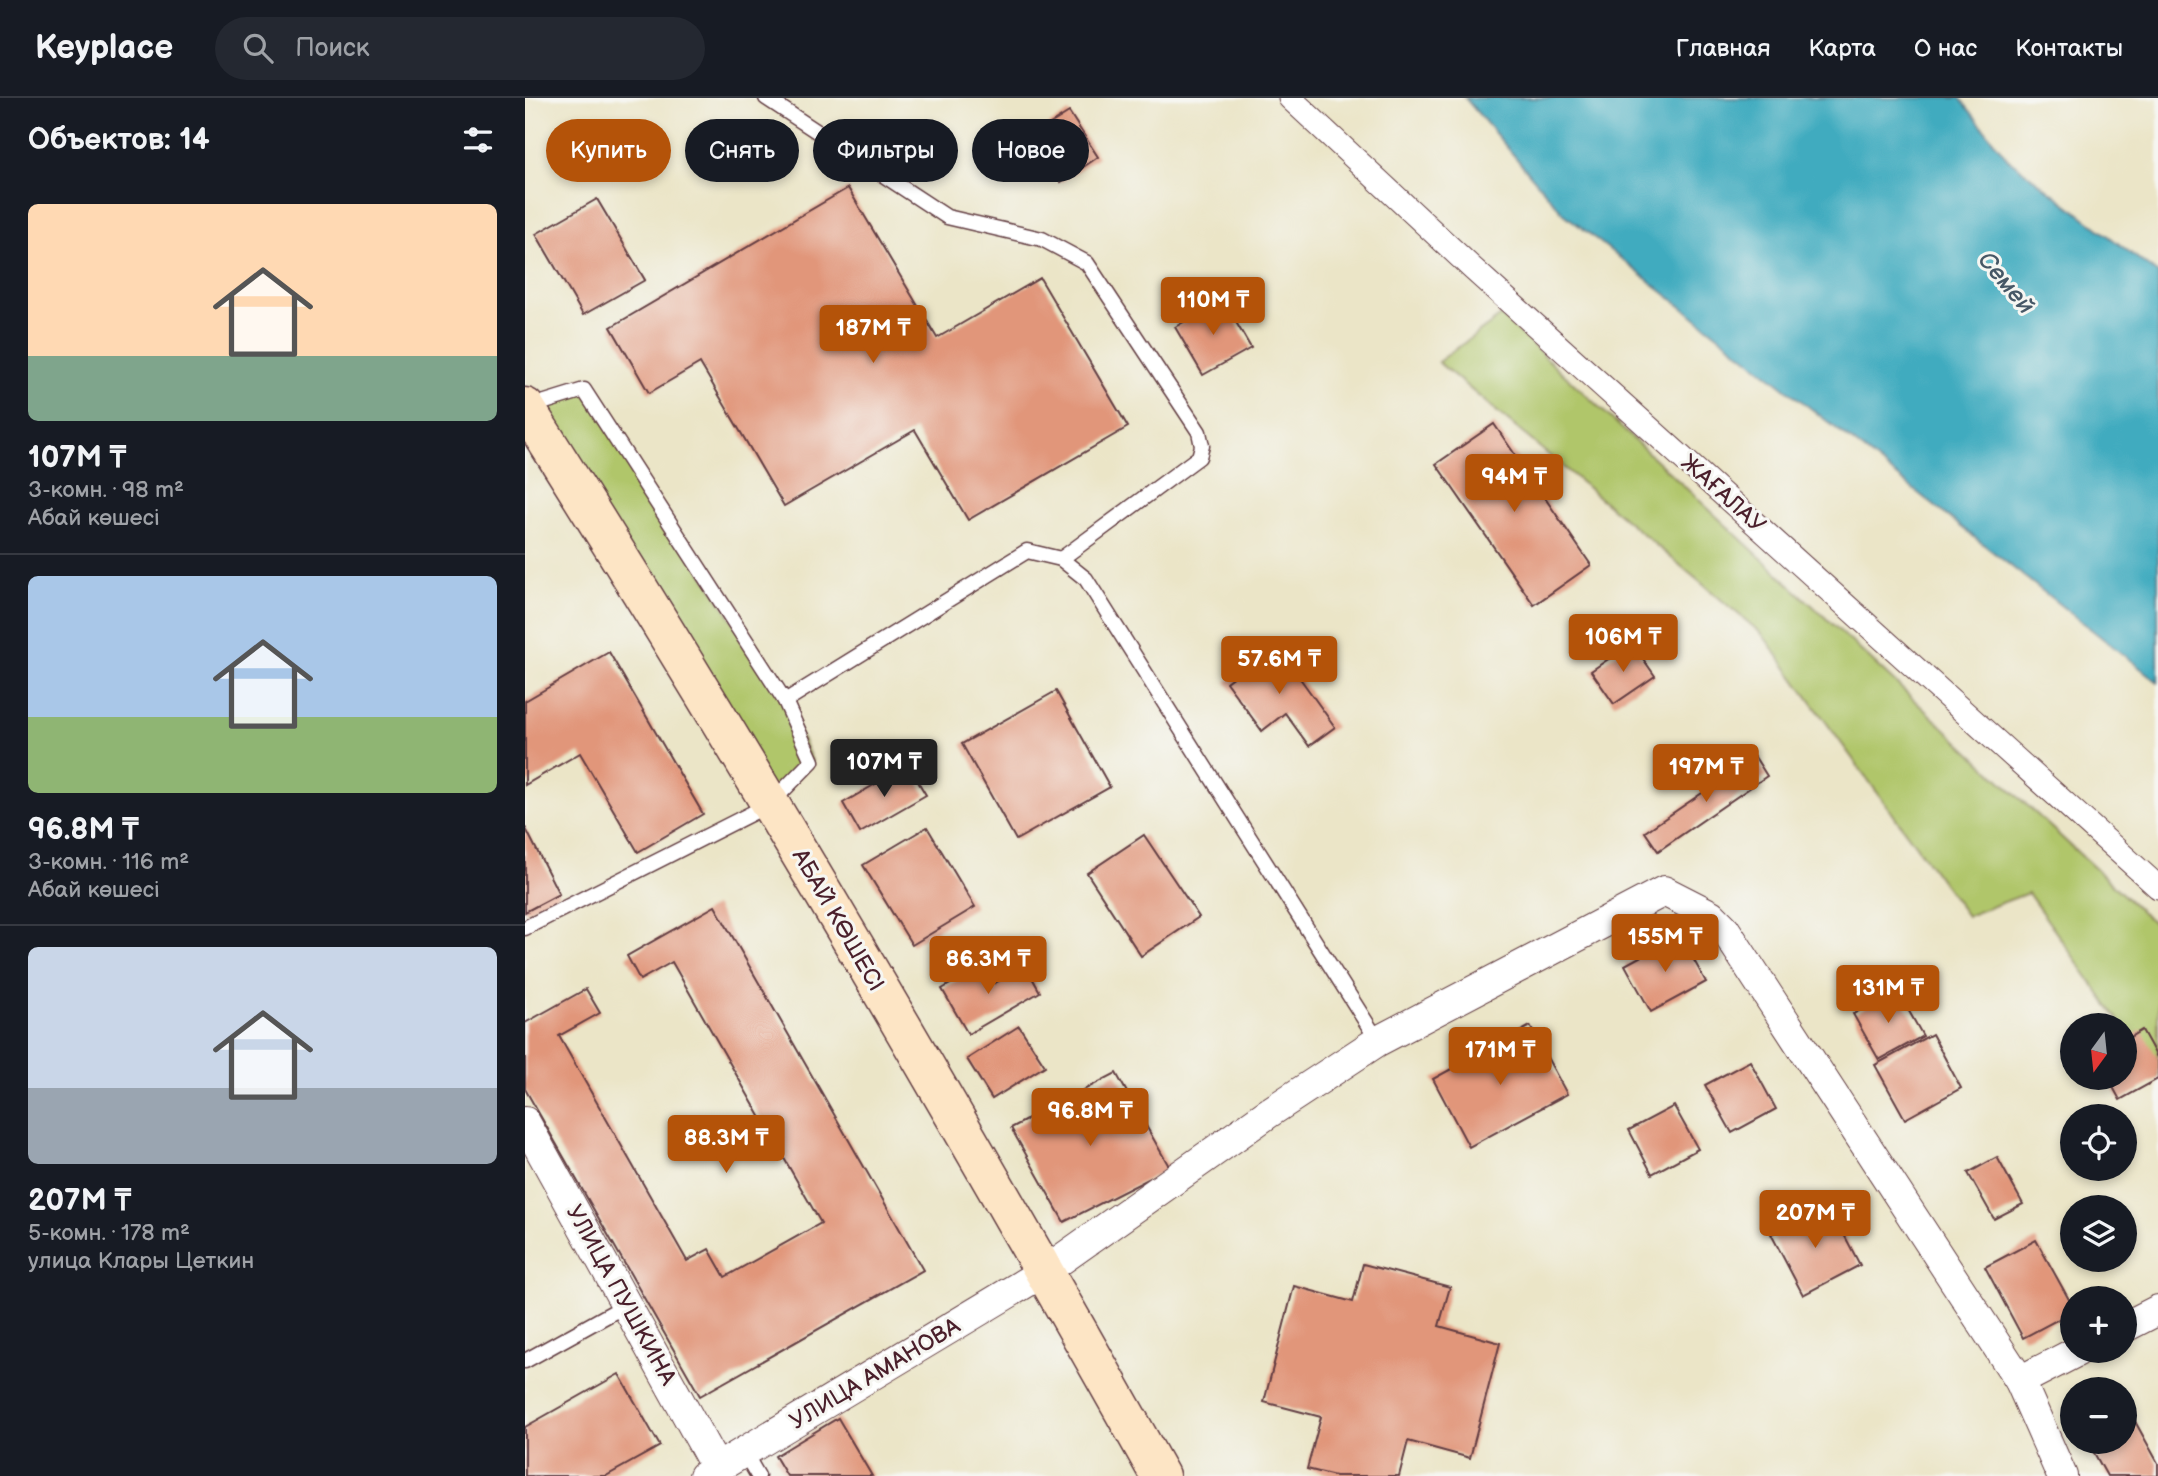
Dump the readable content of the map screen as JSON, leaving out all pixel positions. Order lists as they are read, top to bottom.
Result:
{
  "streets": {
    "main road": ["АБАЙ КӨШЕСІ"],
    "street": ["ЖАҒАЛАУ", "УЛИЦА ПУШКИНА", "УЛИЦА АМАНОВА"]
  },
  "crossings": [
    ["АБАЙ КӨШЕСІ", "УЛИЦА АМАНОВА"],
    ["УЛИЦА ПУШКИНА", "УЛИЦА АМАНОВА"]
  ],
  "water": ["Семей"],
  "north": "bottom",
  "page": {
    "header": "Keyplace",
    "search": "Поиск",
    "nav": [
      "Главная",
      "Карта",
      "О нас",
      "Контакты"
    ],
    "heading": "Объектов: 14",
    "chip": [
      "Купить",
      "Снять",
      "Фильтры",
      "Новое"
    ],
    "list": [
      {
        "name": "107M ₸",
        "note": "3-комн. · 98 m² · Абай көшесі"
      },
      {
        "name": "96.8M ₸",
        "note": "3-комн. · 116 m² · Абай көшесі"
      },
      {
        "name": "207M ₸",
        "note": "5-комн. · 178 m² · улица Клары Цеткин"
      }
    ],
    "price": [
      "110M ₸",
      "187M ₸",
      "94M ₸",
      "106M ₸",
      "57.6M ₸",
      "107M ₸",
      "197M ₸",
      "155M ₸",
      "86.3M ₸",
      "131M ₸",
      "171M ₸",
      "96.8M ₸",
      "88.3M ₸",
      "207M ₸"
    ],
    "map_buttons": ["+", "−"]
  }
}
